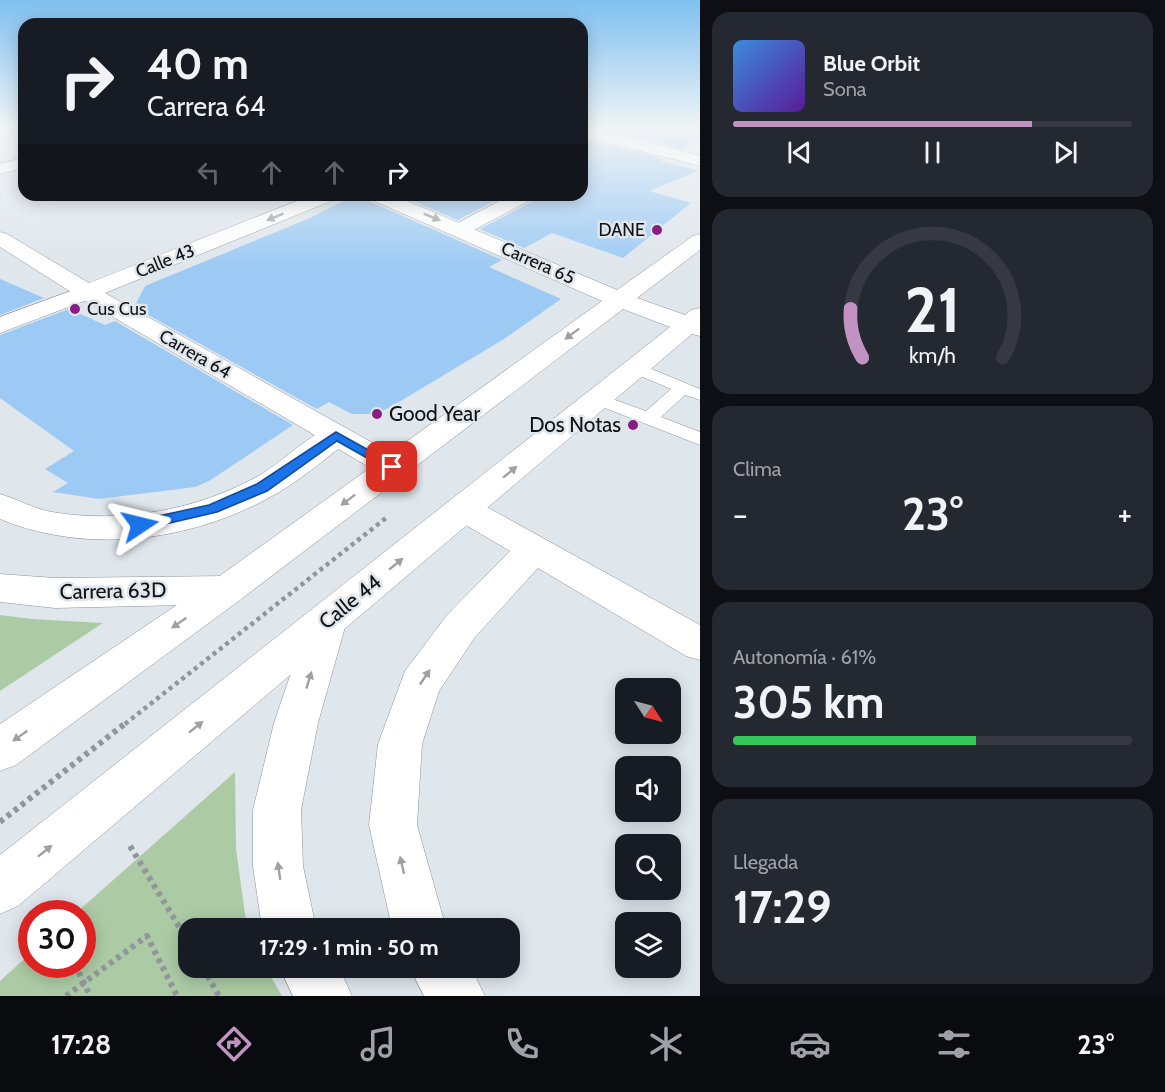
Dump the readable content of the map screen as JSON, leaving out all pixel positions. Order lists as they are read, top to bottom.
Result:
{
  "streets": {
    "main road": [
      "Calle 43",
      "Carrera 65",
      "Carrera 64",
      "Carrera 63D",
      "Calle 44"
    ]
  },
  "crossings": [
    ["Calle 43", "Carrera 64"],
    ["Carrera 65", "Calle 44"]
  ],
  "places": [
    "DANE",
    "Cus Cus",
    "Good Year",
    "Dos Notas"
  ],
  "north": "bottom right",
  "page": {
    "turn": ["40 m", "Carrera 64"],
    "song": ["Blue Orbit", "Sona"],
    "tile": [
      "Clima",
      ["Autonomía · 61%", "305 km"],
      ["Llegada", "17:29"]
    ],
    "heat": ["−", "23°", "+"],
    "limit": "30",
    "trip": "17:29 · 1 min · 50 m",
    "tabs": ["17:28", "23°"],
    "gauge": ["21", "km/h"]
  }
}
